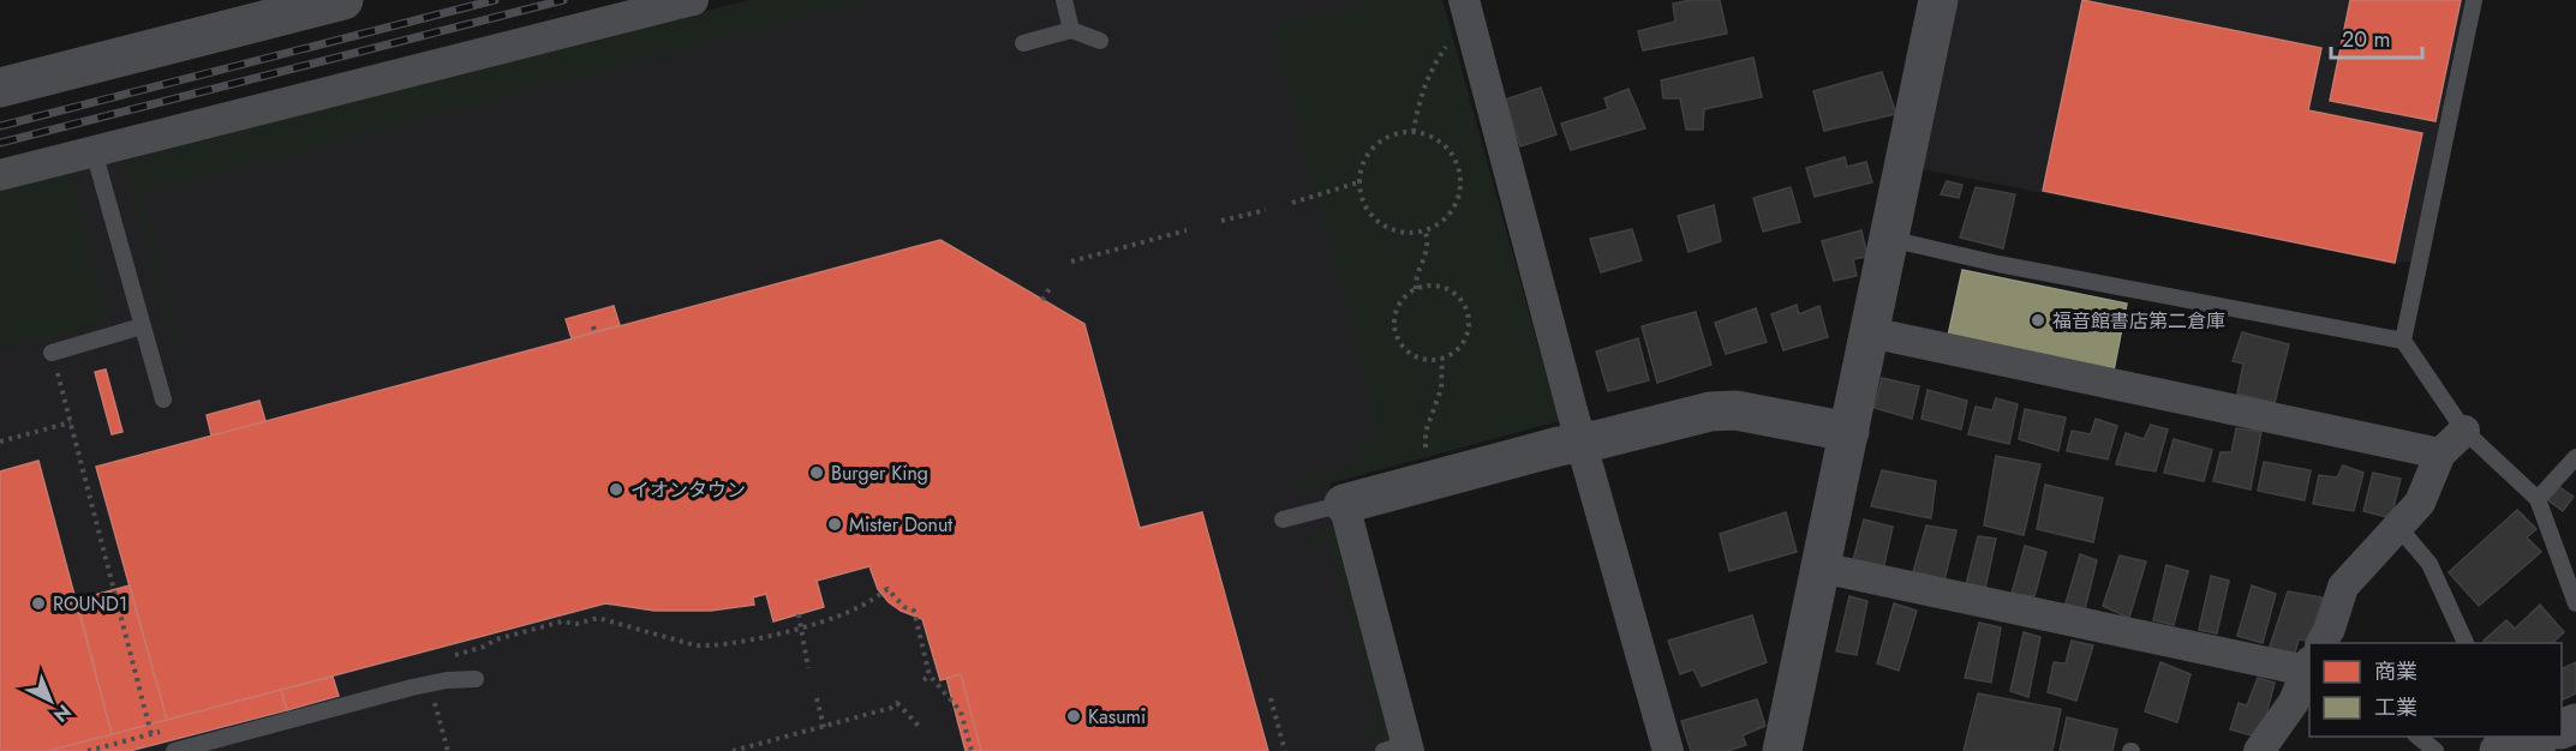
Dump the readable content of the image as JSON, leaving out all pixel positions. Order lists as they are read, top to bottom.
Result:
{
  "places": [
    "福音館書店第二倉庫",
    "Burger King",
    "イオンタウン",
    "Mister Donut",
    "ROUND1",
    "Kasumi"
  ],
  "legend": ["商業", "工業"],
  "scale_bar": "20 m",
  "north": "bottom right"
}
